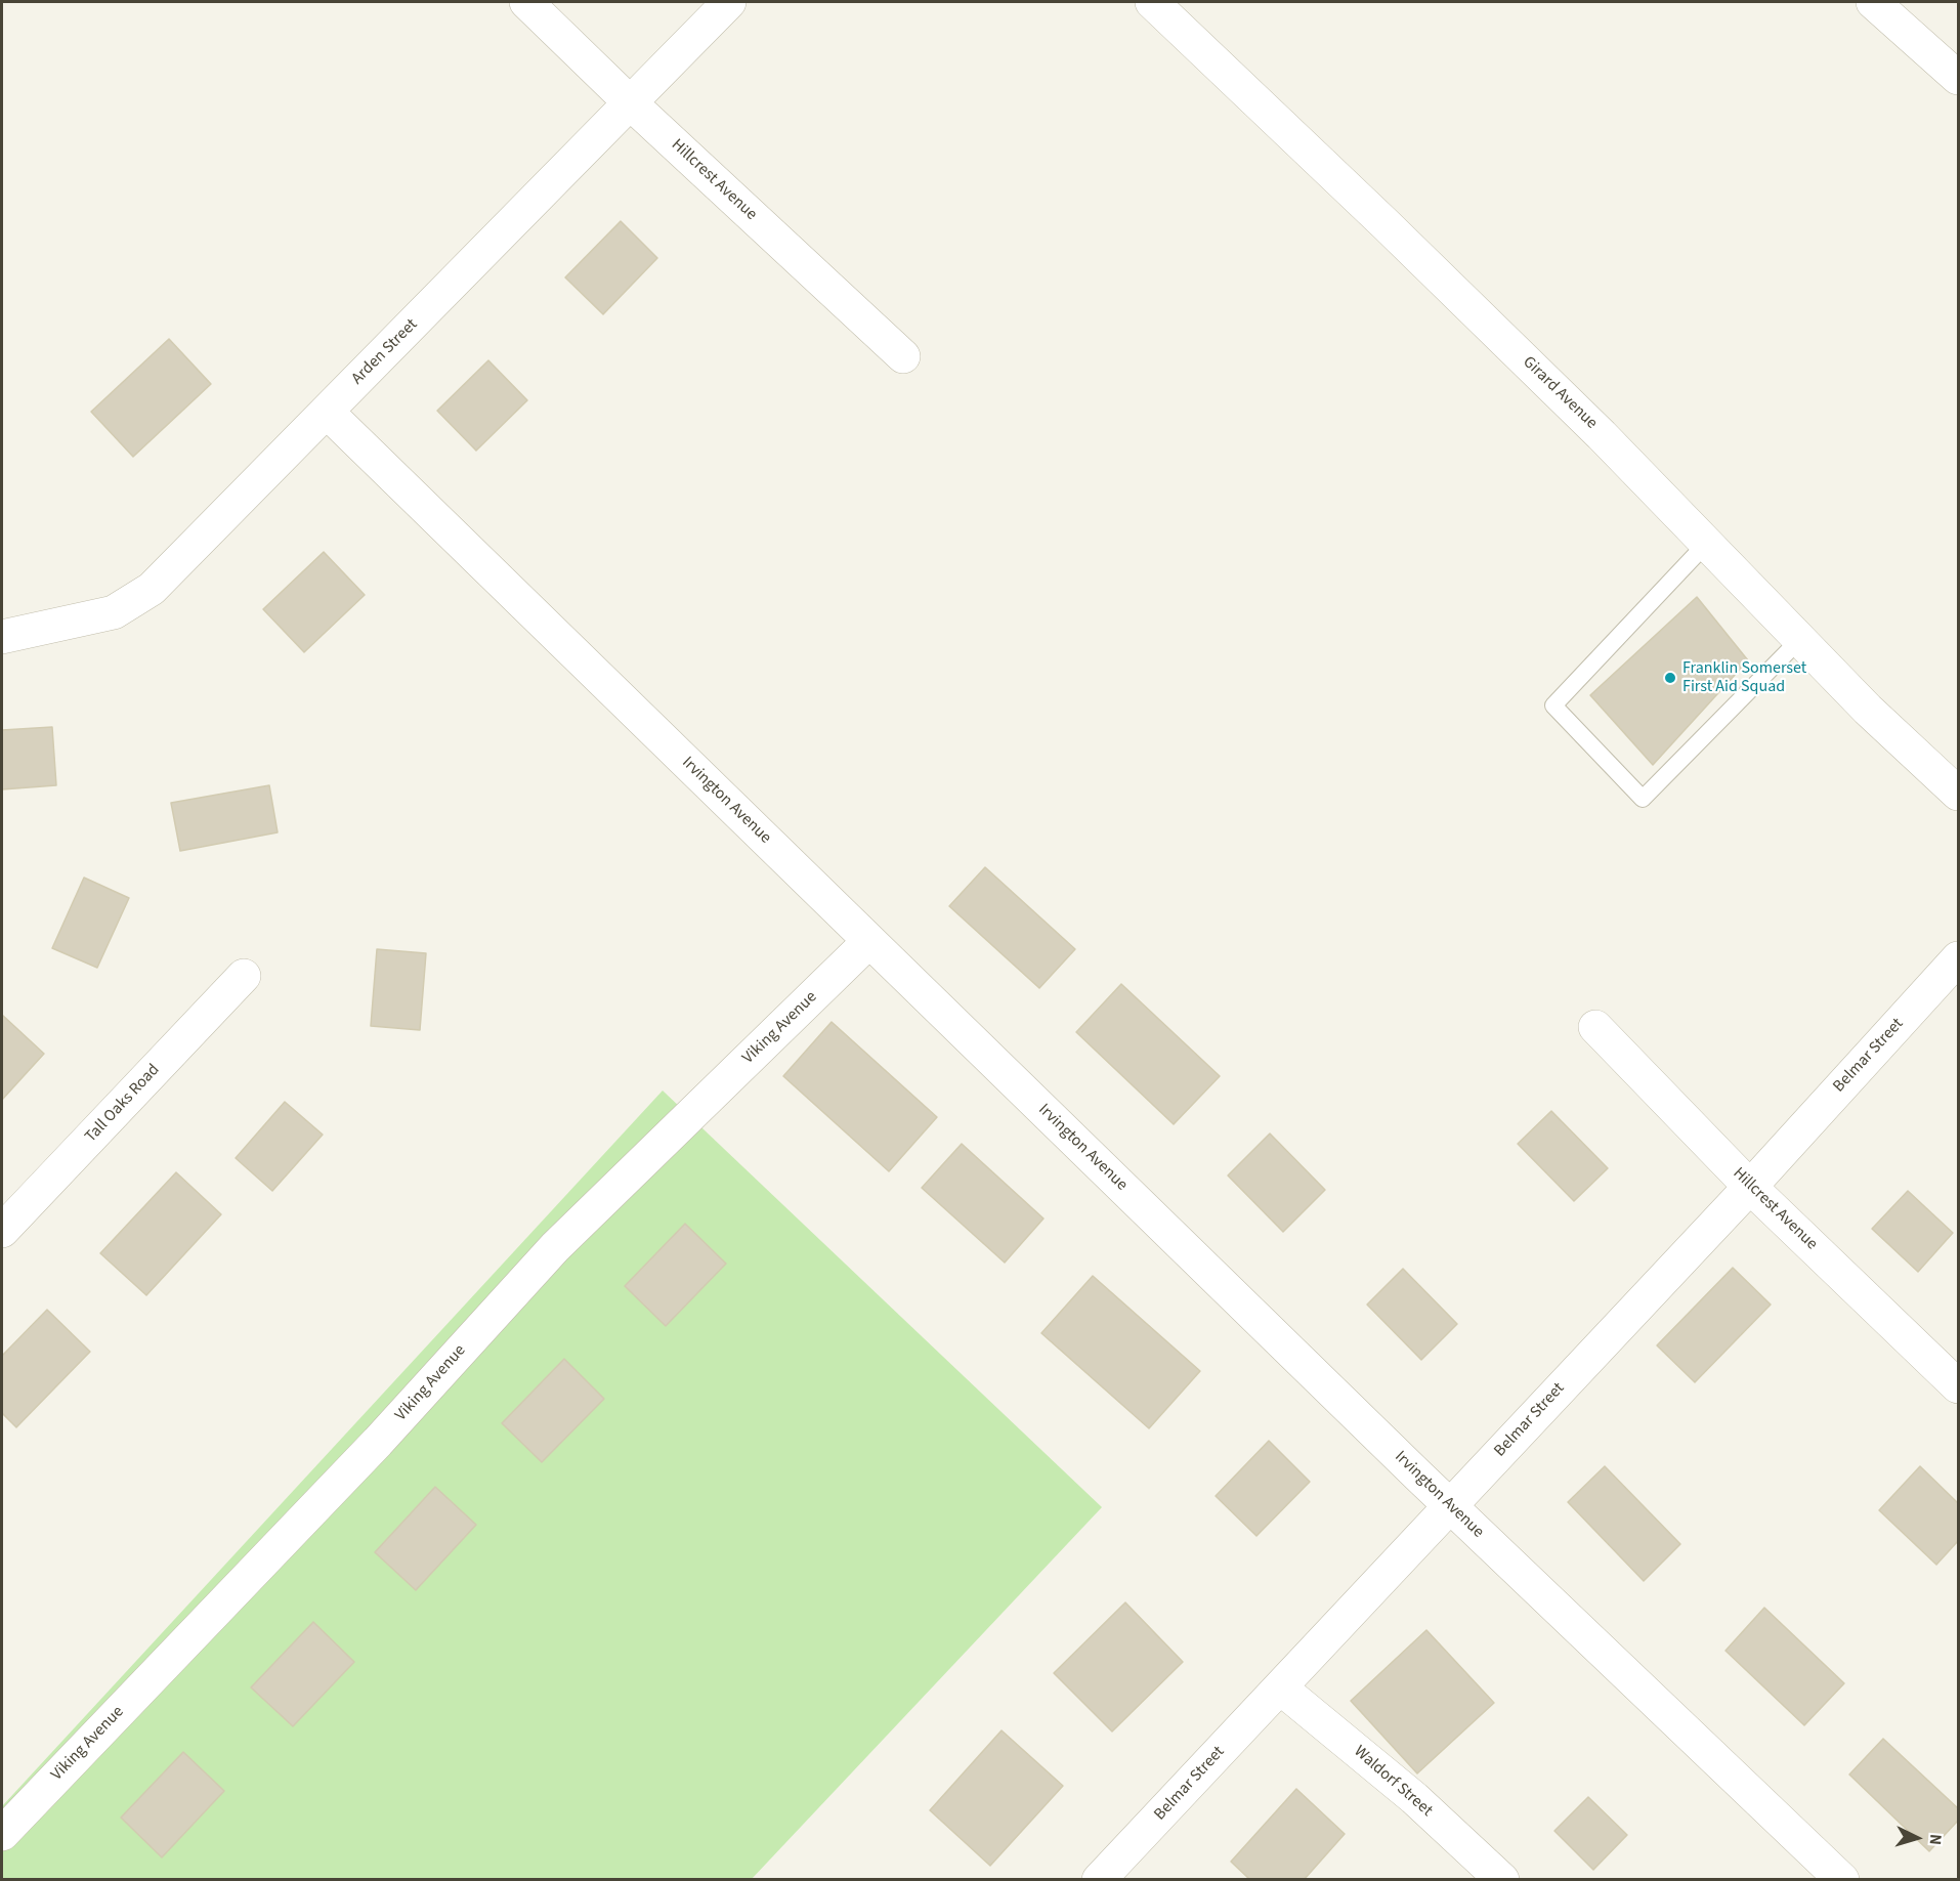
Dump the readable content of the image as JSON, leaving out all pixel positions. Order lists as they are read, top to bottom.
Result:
{
  "streets": {
    "street": [
      "Hillcrest Avenue",
      "Arden Street",
      "Girard Avenue",
      "Irvington Avenue",
      "Viking Avenue",
      "Belmar Street",
      "Tall Oaks Road",
      "Waldorf Street"
    ]
  },
  "crossings": [
    ["Hillcrest Avenue", "Arden Street"],
    ["Hillcrest Avenue", "Belmar Street"],
    ["Arden Street", "Irvington Avenue"],
    ["Irvington Avenue", "Viking Avenue"],
    ["Irvington Avenue", "Belmar Street"],
    ["Belmar Street", "Waldorf Street"]
  ],
  "places": ["Franklin Somerset First Aid Squad"],
  "north": "right"
}
